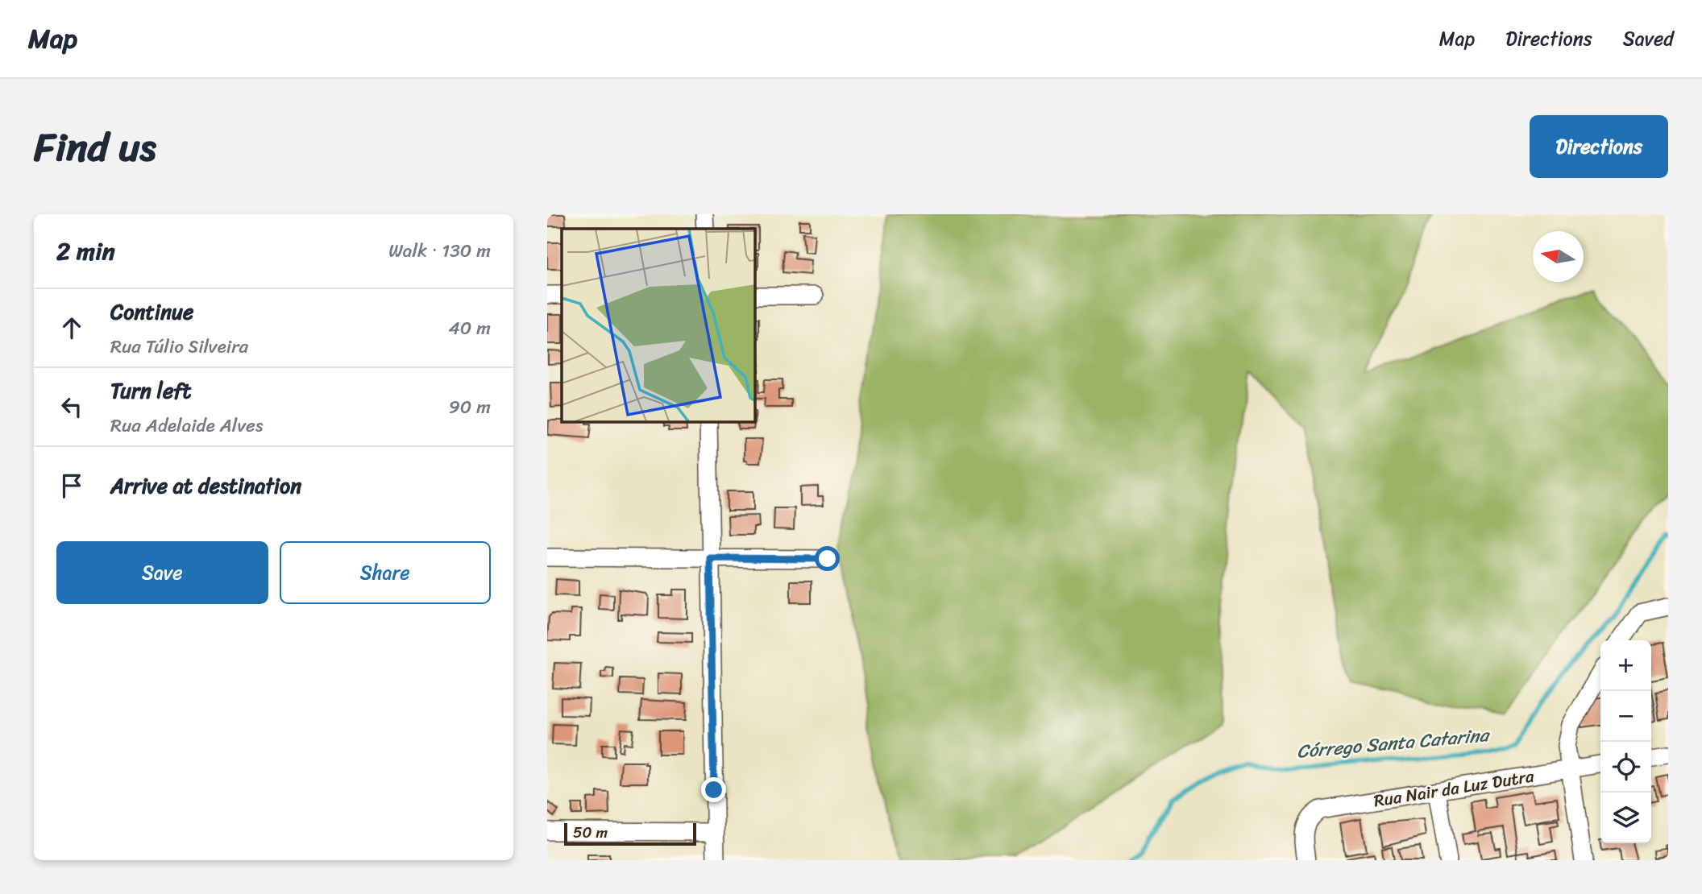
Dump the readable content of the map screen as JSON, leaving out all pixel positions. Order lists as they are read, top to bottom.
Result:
{
  "streets": {
    "street": ["Rua Nair da Luz Dutra"]
  },
  "water": ["Córrego Santa Catarina"],
  "scale_bar": "50 m",
  "north": "left",
  "page": {
    "header": "Map",
    "nav": ["Map", "Directions", "Saved"],
    "title": "Find us",
    "buttons": [
      "Directions",
      ["Save", "Share"]
    ],
    "heading": ["2 min", "Walk · 130 m"],
    "list": [
      ["Continue", "Rua Túlio Silveira", "40 m"],
      ["Turn left", "Rua Adelaide Alves", "90 m"],
      "Arrive at destination"
    ],
    "map_buttons": ["+", "−"],
    "scale": "50 m"
  }
}
